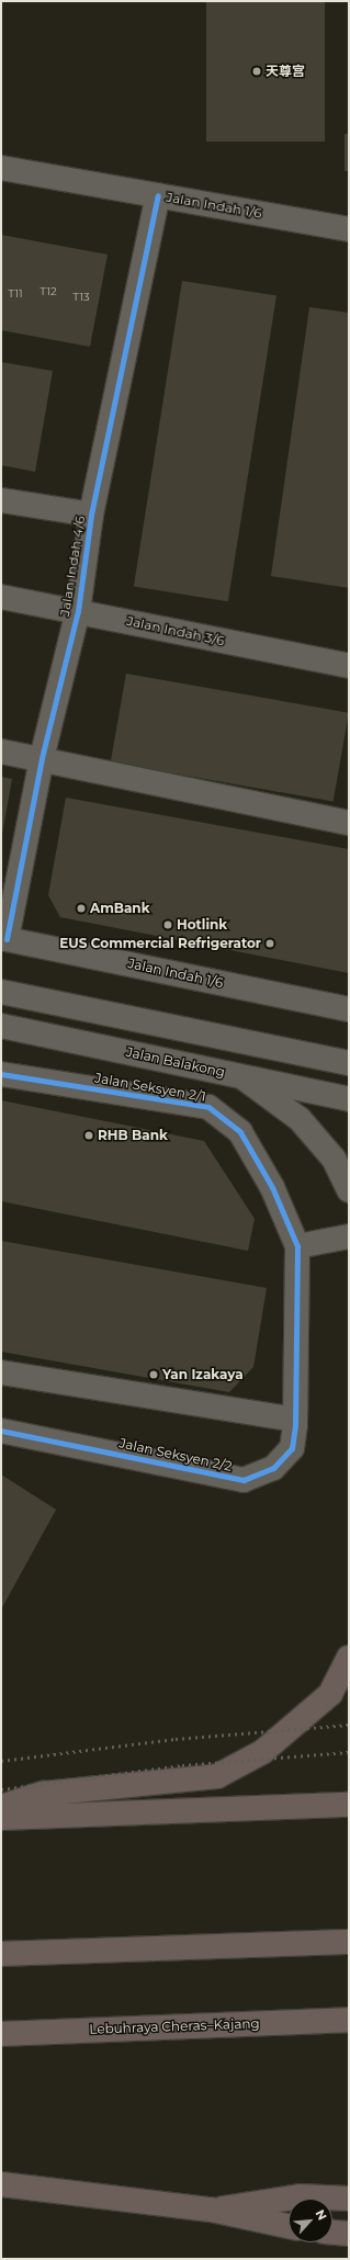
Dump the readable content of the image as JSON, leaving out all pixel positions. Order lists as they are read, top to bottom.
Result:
{
  "streets": {
    "highway": ["Lebuhraya Cheras–Kajang"],
    "street": [
      "Jalan Indah 1/6",
      "Jalan Indah 4/6",
      "Jalan Indah 3/6",
      "Jalan Balakong",
      "Jalan Seksyen 2/1",
      "Jalan Seksyen 2/2"
    ]
  },
  "crossings": [
    ["Jalan Indah 1/6", "Jalan Indah 4/6"],
    ["Jalan Indah 4/6", "Jalan Indah 3/6"],
    ["Jalan Seksyen 2/1", "Jalan Seksyen 2/2"]
  ],
  "places": [
    "天尊宫",
    "AmBank",
    "Hotlink",
    "EUS Commercial Refrigerator",
    "RHB Bank",
    "Yan Izakaya"
  ],
  "house_numbers": ["T12", "T11", "T13"],
  "north": "top right"
}
